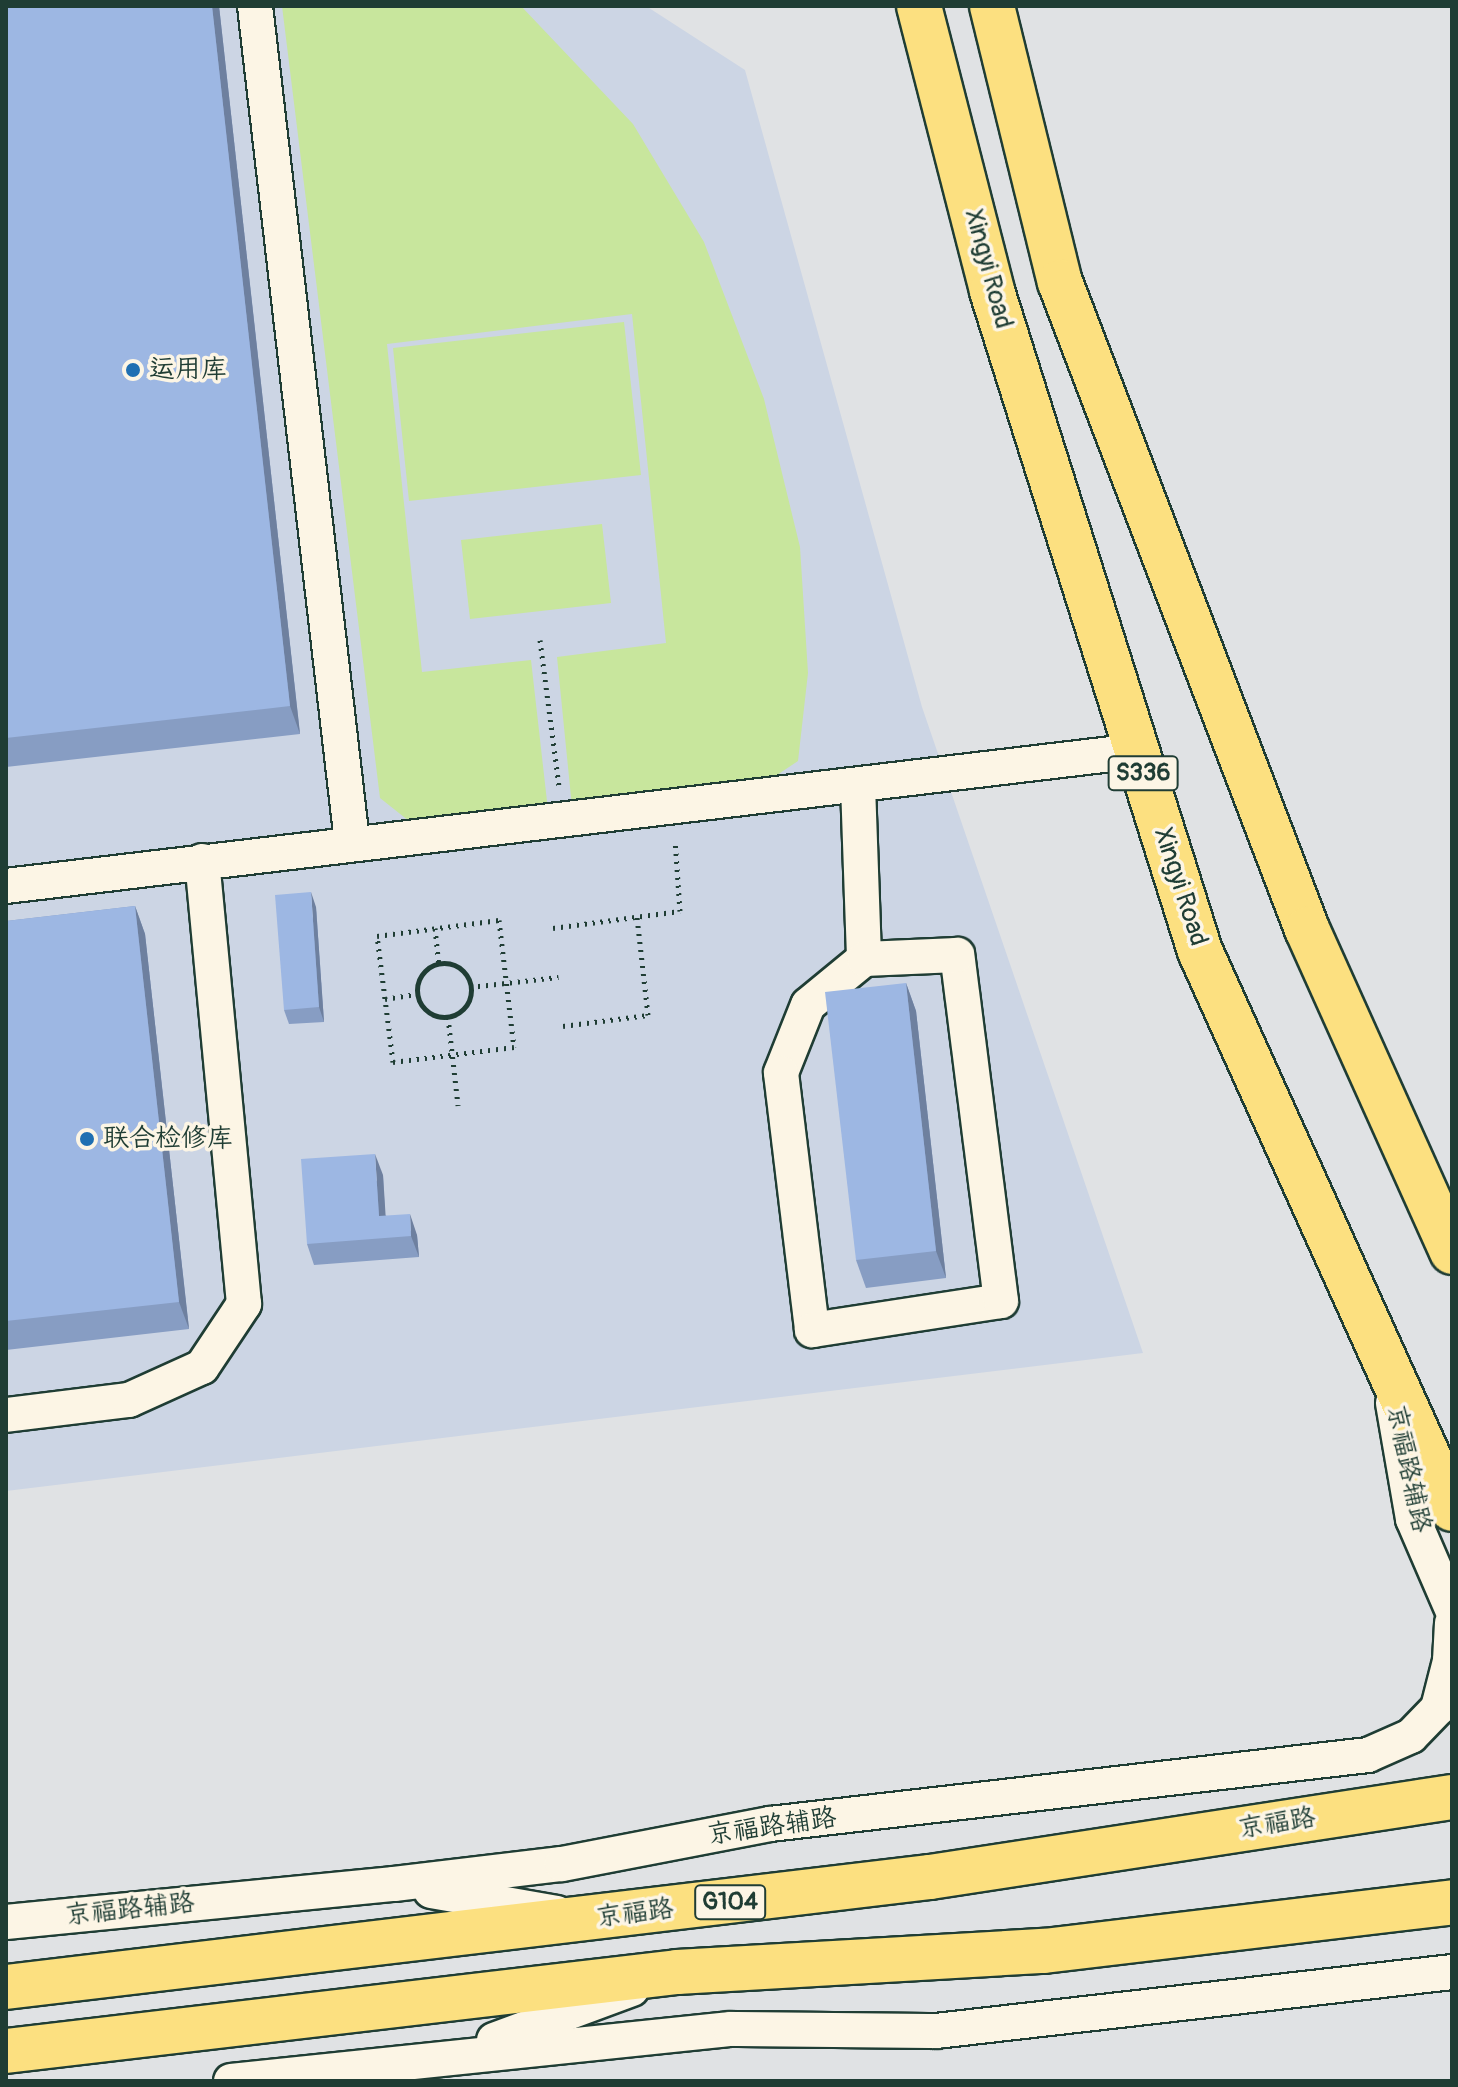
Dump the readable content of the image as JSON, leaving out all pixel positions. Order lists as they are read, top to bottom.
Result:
{
  "streets": {
    "main road": [
      "Xingyi Road",
      "S336",
      "京福路",
      "G104"
    ],
    "street": ["京福路辅路"]
  },
  "crossings": [
    ["Xingyi Road", "京福路辅路"]
  ],
  "places": ["运用库", "联合检修库"]
}
